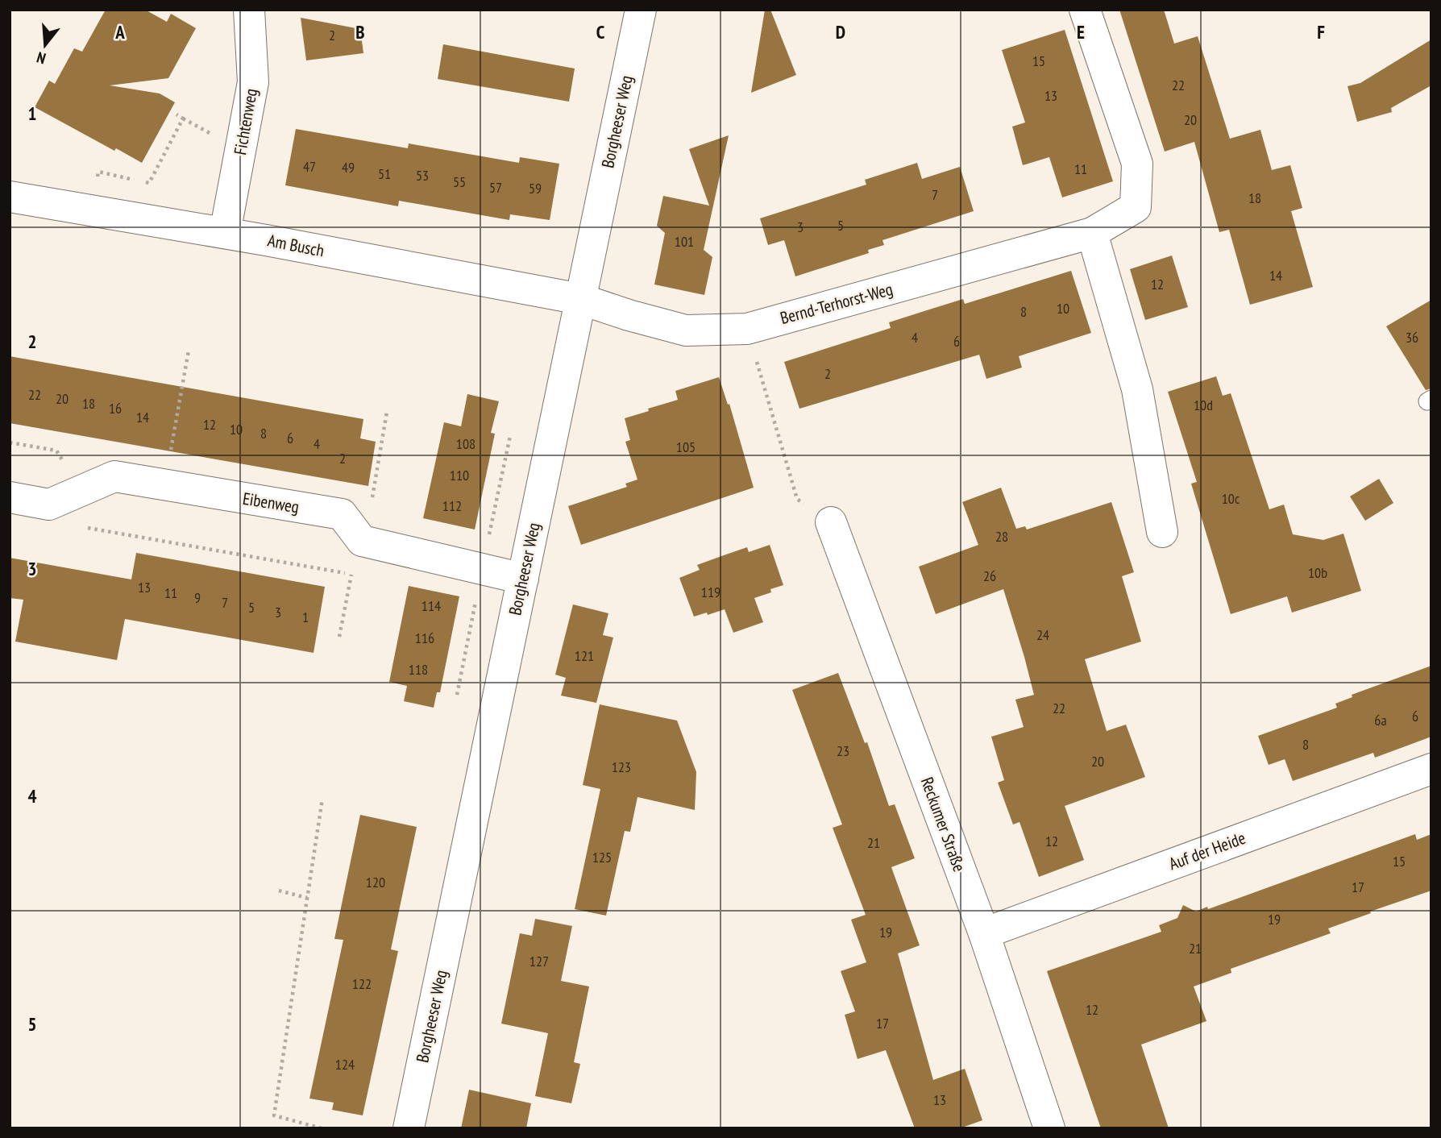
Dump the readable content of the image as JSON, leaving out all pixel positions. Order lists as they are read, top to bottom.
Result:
{
  "streets": {
    "street": [
      "Fichtenweg",
      "Borgheeser Weg",
      "Am Busch",
      "Bernd-Terhorst-Weg",
      "Eibenweg",
      "Reckumer Straße",
      "Auf der Heide"
    ]
  },
  "crossings": [
    ["Fichtenweg", "Am Busch"],
    ["Borgheeser Weg", "Am Busch"],
    ["Borgheeser Weg", "Bernd-Terhorst-Weg"],
    ["Am Busch", "Bernd-Terhorst-Weg"],
    ["Reckumer Straße", "Auf der Heide"]
  ],
  "house_numbers": [
    "2",
    "15",
    "22",
    "13",
    "20",
    "47",
    "49",
    "11",
    "51",
    "53",
    "55",
    "57",
    "59",
    "7",
    "18",
    "5",
    "3",
    "101",
    "14",
    "12",
    "10",
    "8",
    "4",
    "36",
    "6",
    "2",
    "22",
    "20",
    "18",
    "10d",
    "16",
    "14",
    "12",
    "10",
    "8",
    "6",
    "4",
    "108",
    "105",
    "2",
    "110",
    "10c",
    "112",
    "28",
    "10b",
    "26",
    "13",
    "119",
    "11",
    "9",
    "7",
    "114",
    "5",
    "3",
    "1",
    "24",
    "116",
    "121",
    "118",
    "22",
    "6",
    "6a",
    "8",
    "23",
    "20",
    "123",
    "12",
    "21",
    "125",
    "15",
    "120",
    "17",
    "19",
    "19",
    "21",
    "127",
    "122",
    "12",
    "17",
    "124",
    "13"
  ],
  "north": "bottom",
  "grid": {
    "columns": [
      "A",
      "B",
      "C",
      "D",
      "E",
      "F"
    ],
    "rows": [
      "1",
      "2",
      "3",
      "4",
      "5"
    ]
  }
}
